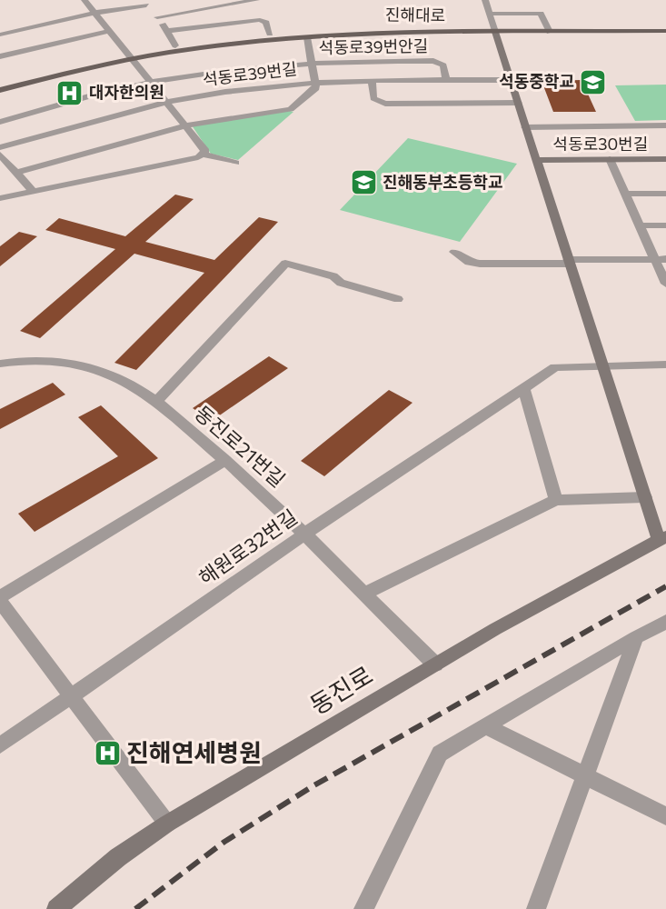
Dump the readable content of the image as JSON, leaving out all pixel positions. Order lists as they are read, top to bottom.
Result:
{
  "streets": {
    "main road": ["진해대로"],
    "street": [
      "석동로39번안길",
      "석동로39번길",
      "석동로30번길",
      "동진로21번길",
      "해원로32번길",
      "동진로"
    ]
  },
  "crossings": [
    ["석동로39번안길", "석동로39번길"],
    ["동진로21번길", "해원로32번길"],
    ["동진로21번길", "동진로"]
  ],
  "places": {
    "school or university": ["석동중학교", "진해동부초등학교"],
    "hospital": ["대자한의원", "진해연세병원"]
  }
}
